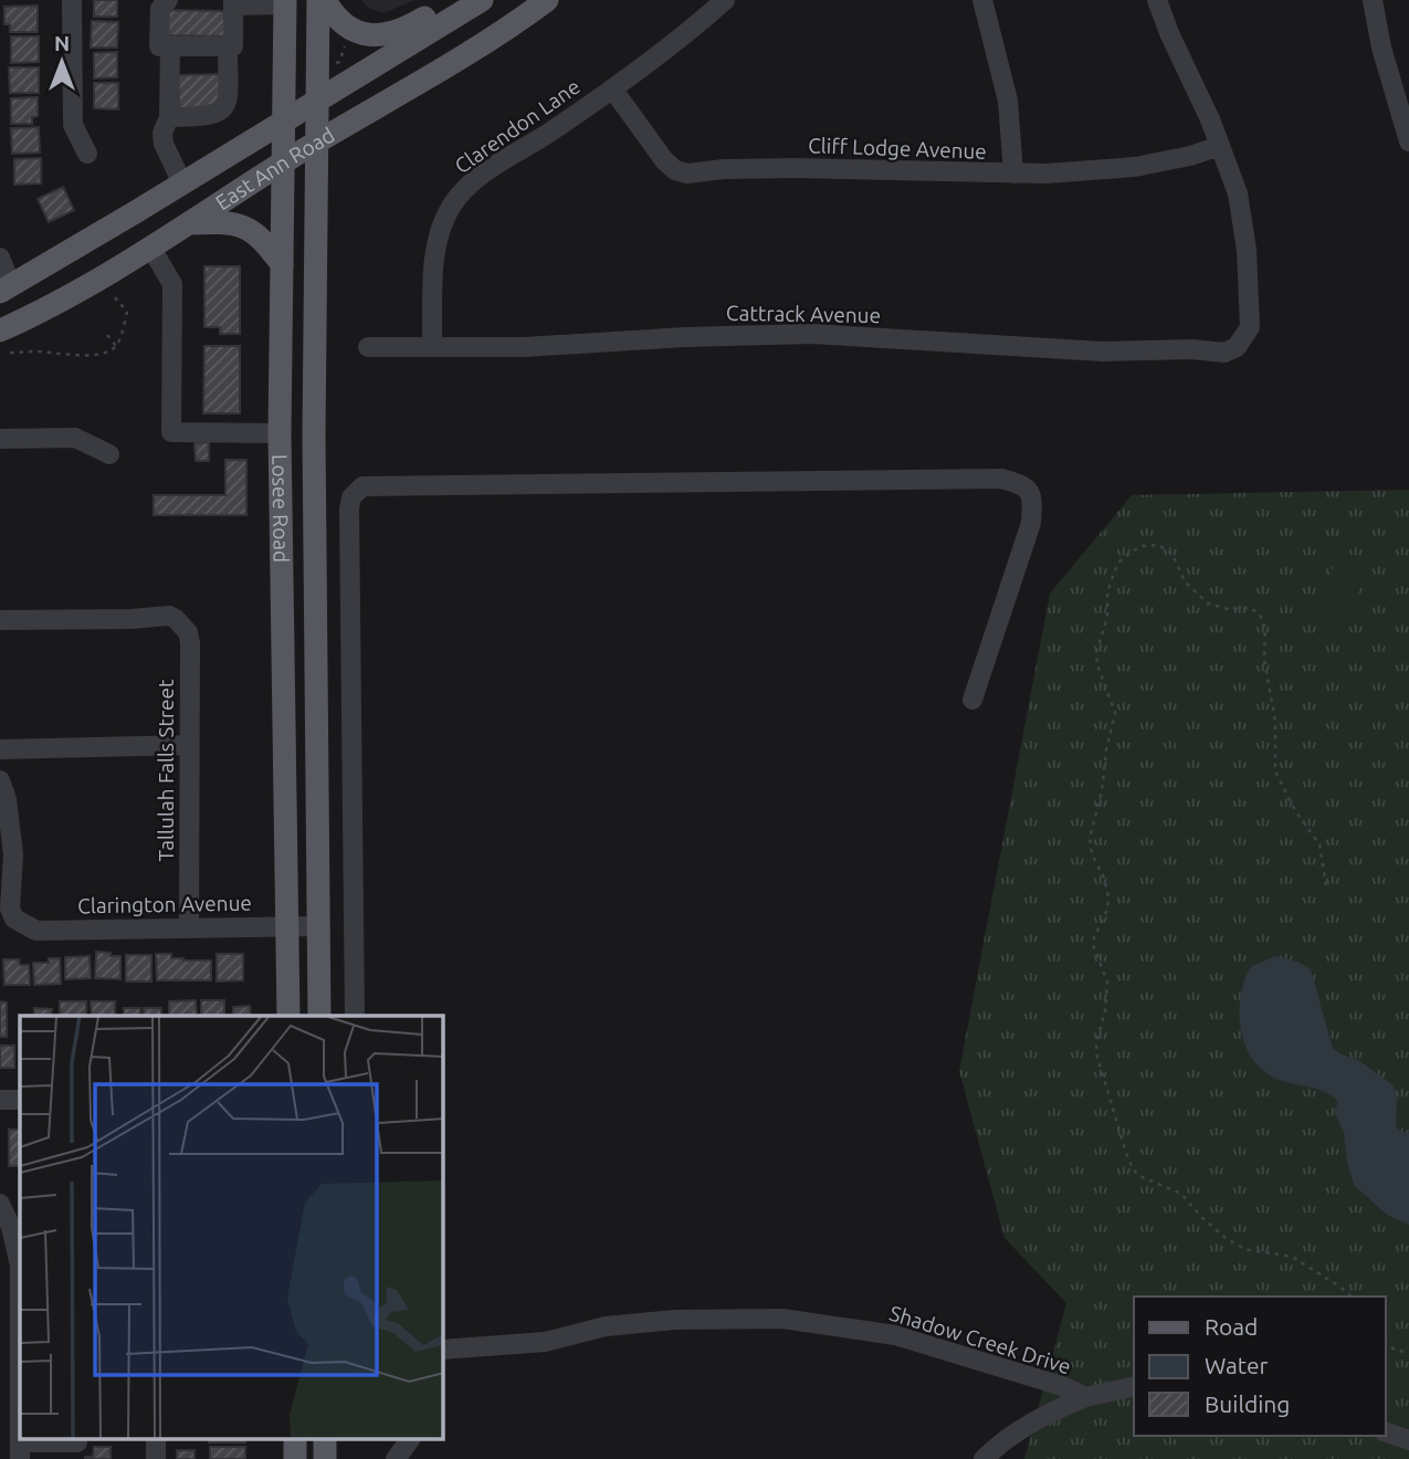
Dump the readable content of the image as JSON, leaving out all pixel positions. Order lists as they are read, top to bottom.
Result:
{
  "streets": {
    "main road": ["East Ann Road", "Losee Road"],
    "street": [
      "Clarendon Lane",
      "Cliff Lodge Avenue",
      "Cattrack Avenue",
      "Tallulah Falls Street",
      "Clarington Avenue",
      "Shadow Creek Drive"
    ]
  },
  "crossings": [
    ["Clarendon Lane", "Cliff Lodge Avenue"],
    ["Clarendon Lane", "Cattrack Avenue"],
    ["Cliff Lodge Avenue", "Cattrack Avenue"],
    ["East Ann Road", "Losee Road"],
    ["Losee Road", "Clarington Avenue"],
    ["Tallulah Falls Street", "Clarington Avenue"]
  ],
  "legend": ["Road", "Water", "Building"],
  "north": "top"
}
